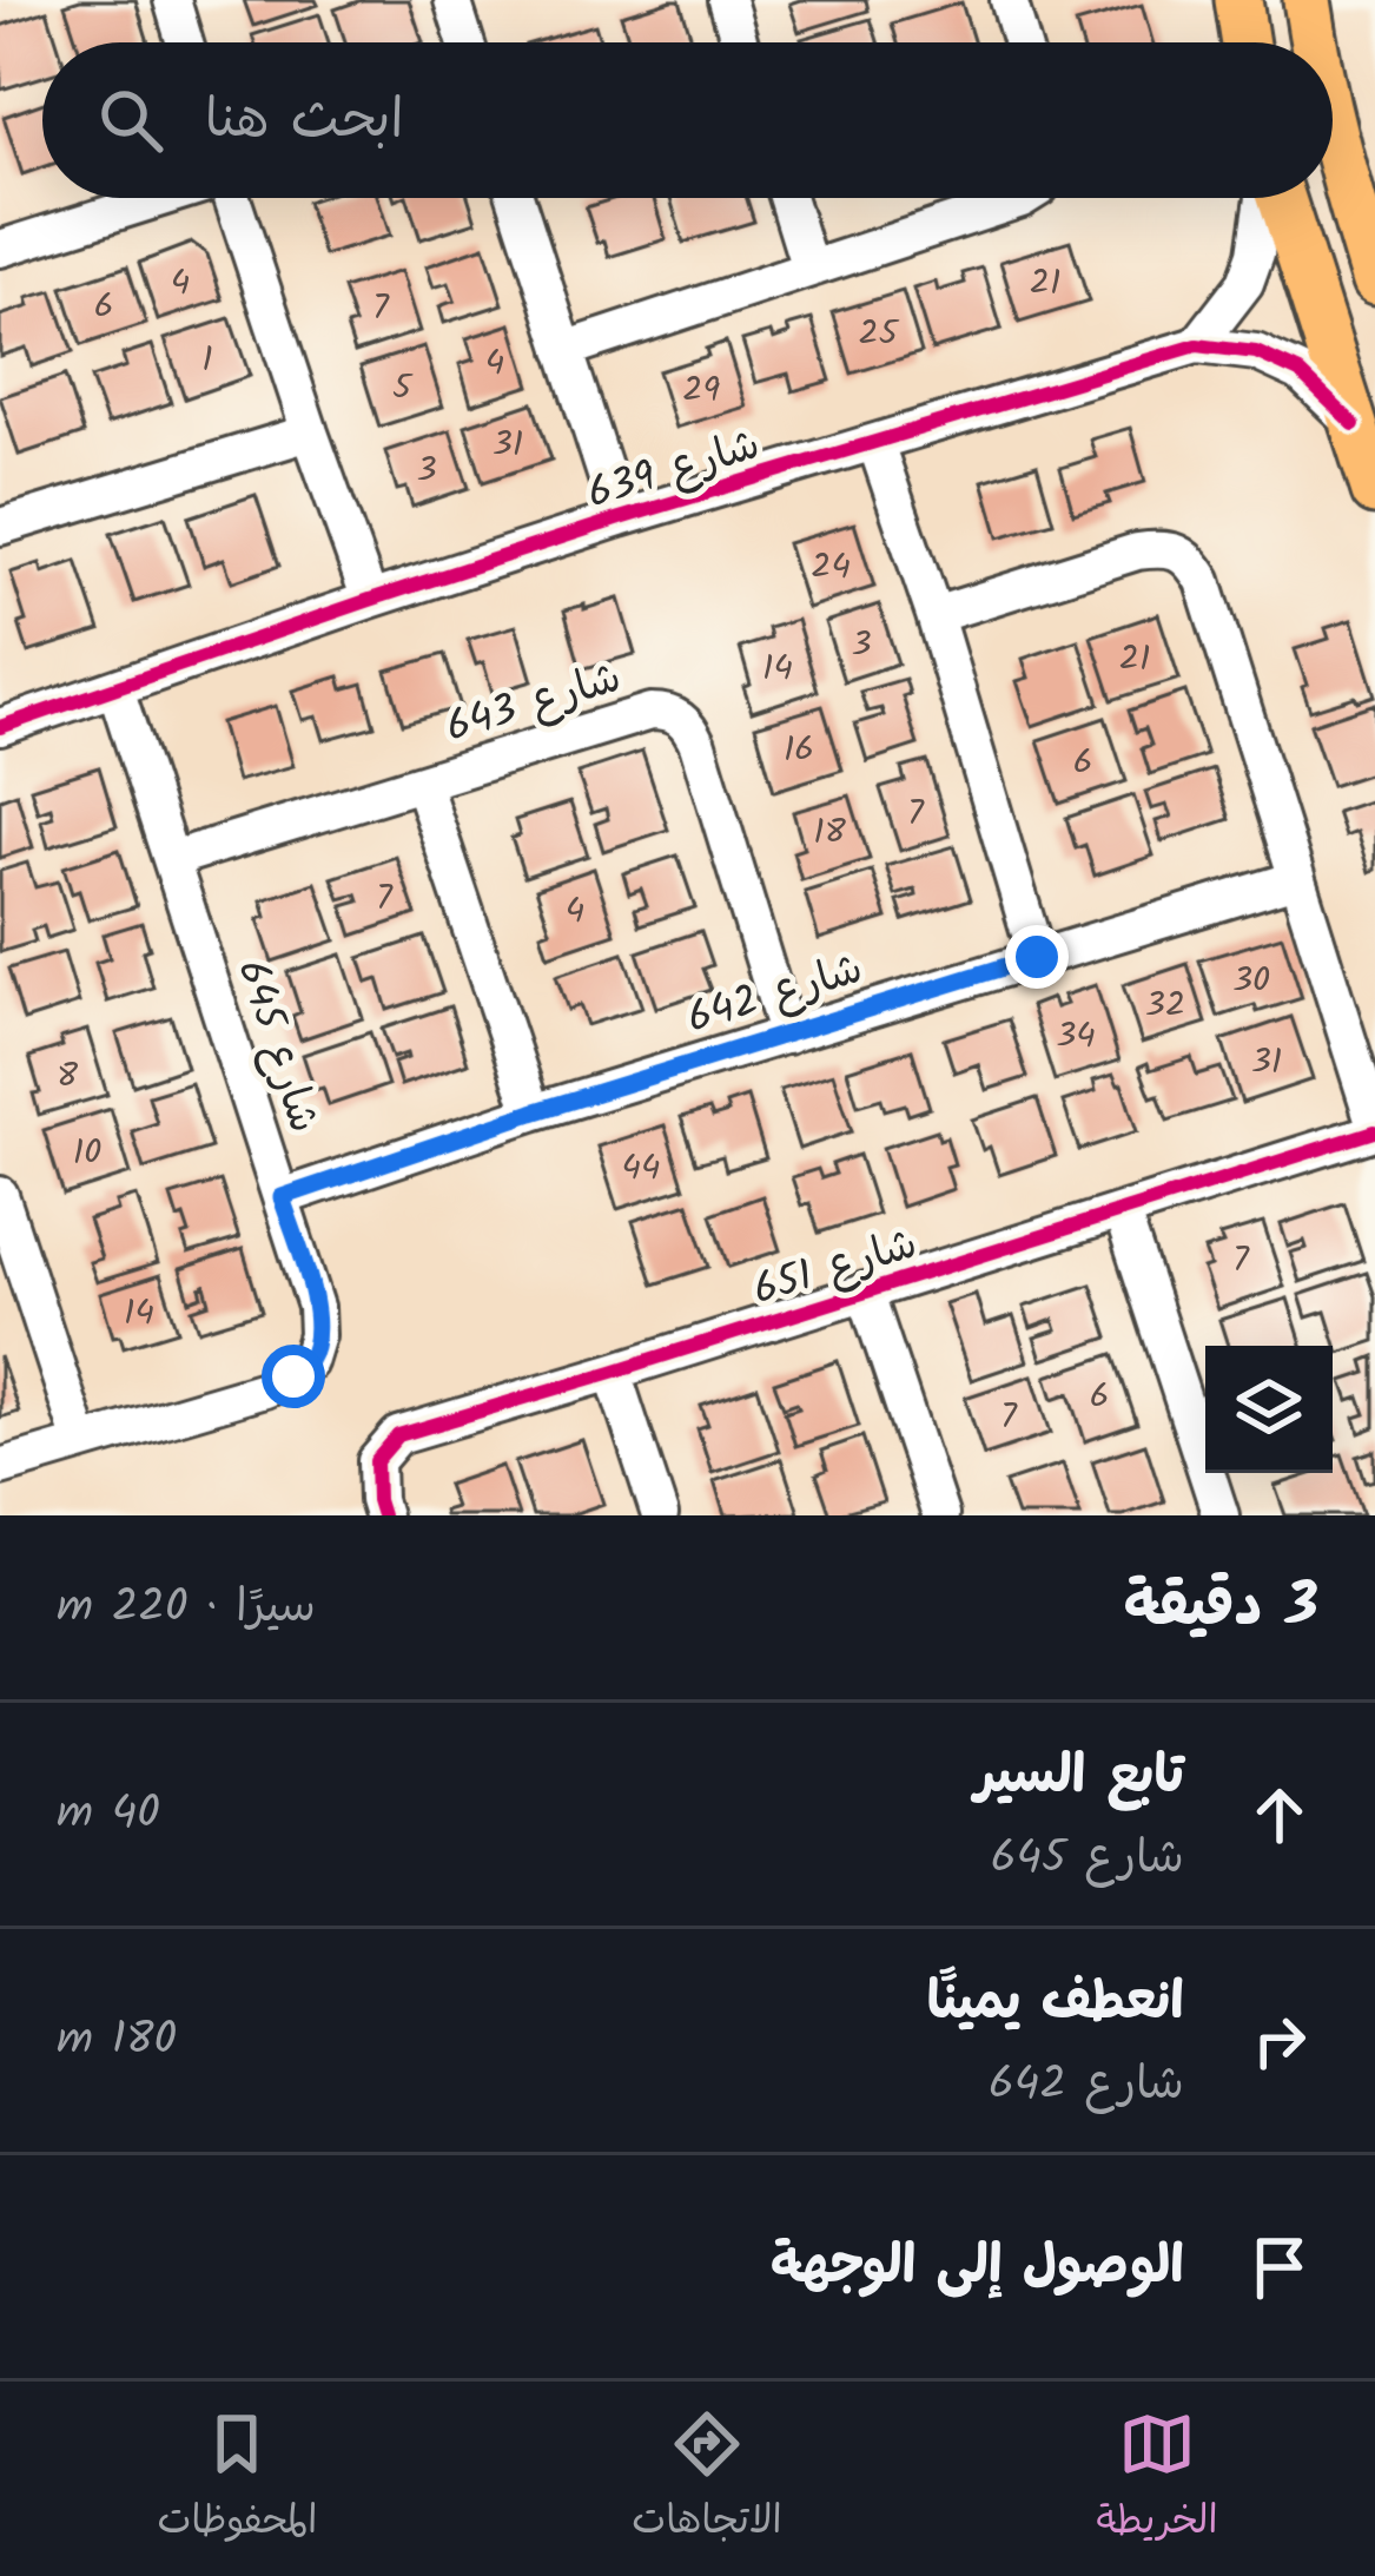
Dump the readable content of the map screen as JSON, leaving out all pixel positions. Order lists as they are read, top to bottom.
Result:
{
  "streets": {
    "street": [
      "شارع 639",
      "شارع 643",
      "شارع 642",
      "شارع 645",
      "شارع 651"
    ]
  },
  "crossings": [
    ["شارع 639", "شارع 645"],
    ["شارع 643", "شارع 642"],
    ["شارع 643", "شارع 645"],
    ["شارع 642", "شارع 645"]
  ],
  "house_numbers": [
    "4",
    "21",
    "6",
    "7",
    "25",
    "1",
    "4",
    "5",
    "29",
    "31",
    "3",
    "24",
    "3",
    "21",
    "14",
    "16",
    "6",
    "7",
    "18",
    "7",
    "4",
    "30",
    "32",
    "34",
    "31",
    "8",
    "10",
    "44",
    "7",
    "14",
    "6",
    "7"
  ],
  "page": {
    "search": "ابحث هنا",
    "heading": ["3 دقيقة", "سيرًا · 220 m"],
    "list": [
      ["تابع السير", "شارع 645", "40 m"],
      ["انعطف يمينًا", "شارع 642", "180 m"],
      "الوصول إلى الوجهة"
    ],
    "nav": ["الخريطة", "الاتجاهات", "المحفوظات"]
  }
}
